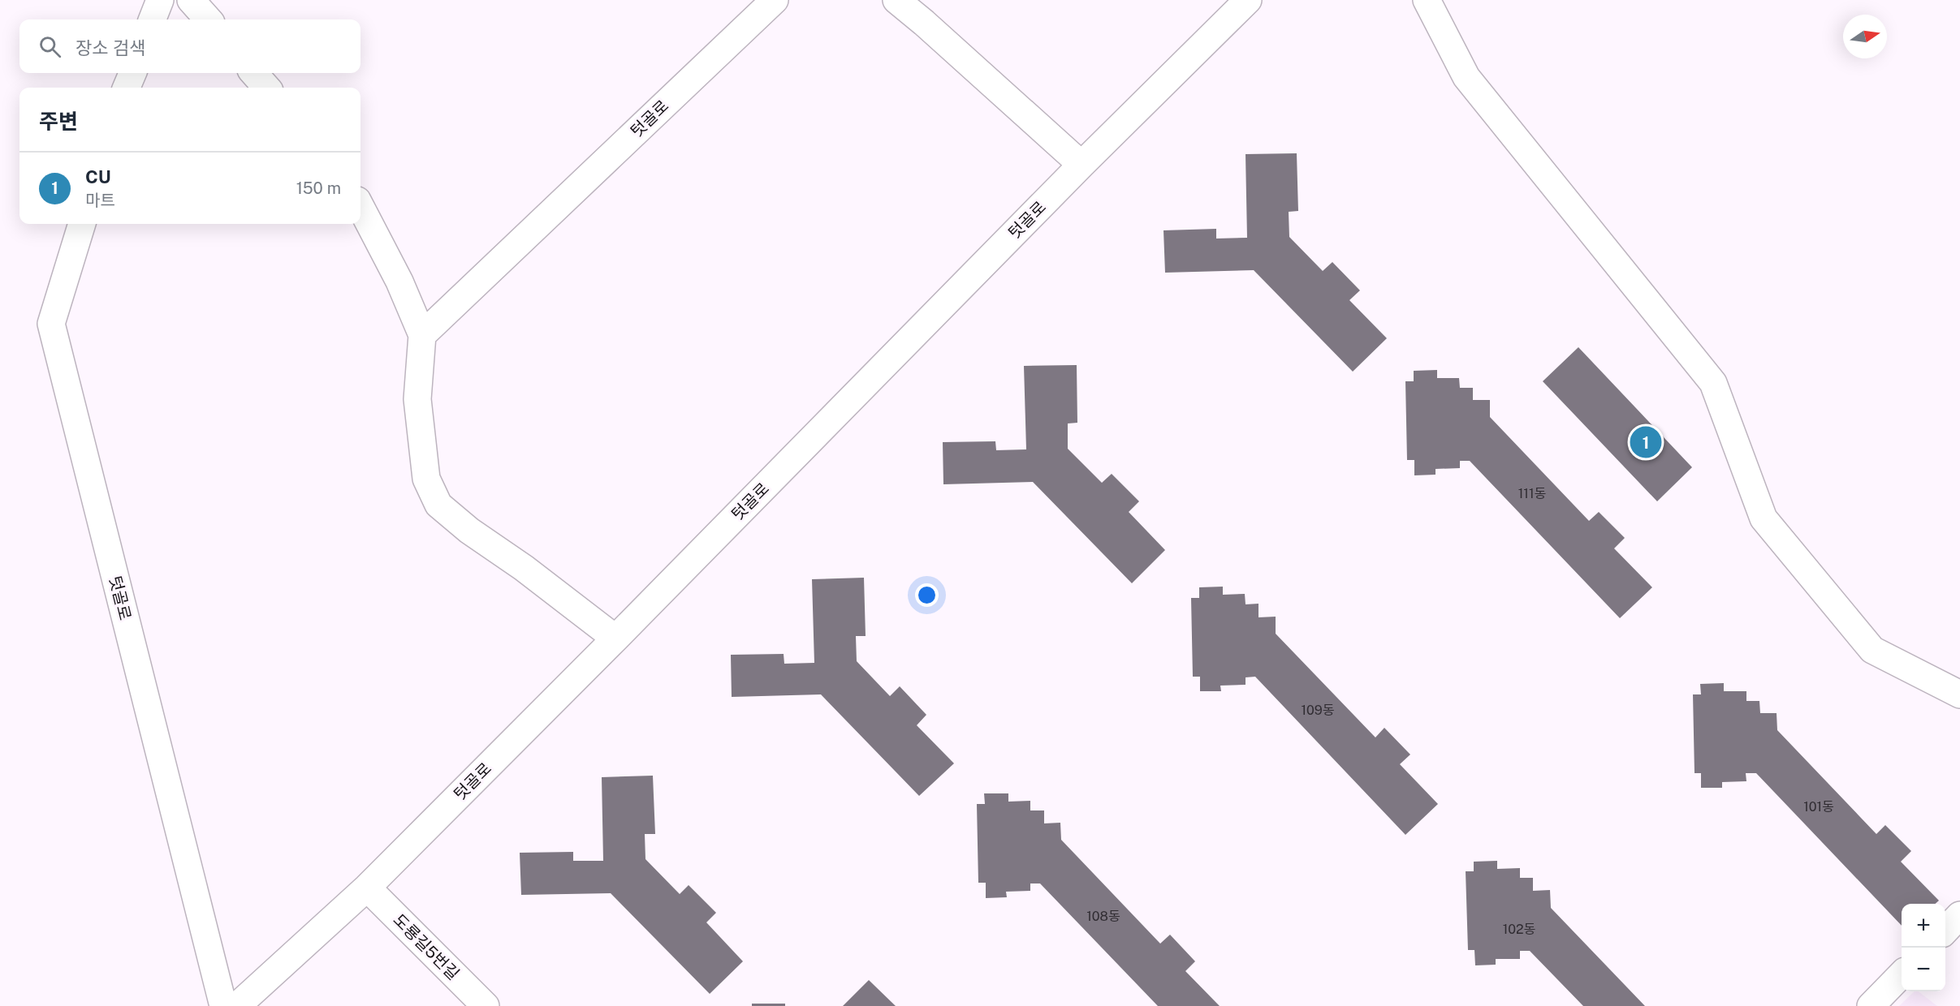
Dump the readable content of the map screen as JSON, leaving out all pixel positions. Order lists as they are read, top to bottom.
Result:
{
  "streets": {
    "street": ["텃골로", "도룡길5번길"]
  },
  "crossings": [
    ["텃골로", "도룡길5번길"]
  ],
  "house_numbers": [
    "111동",
    "109동",
    "101동",
    "108동",
    "102동"
  ],
  "north": "right",
  "page": {
    "search": "장소 검색",
    "heading": "주변",
    "list": [
      {
        "mark": "1",
        "name": "CU",
        "note": "마트",
        "value": "150 m"
      }
    ],
    "pins": "1",
    "map_buttons": ["+", "−"]
  }
}
